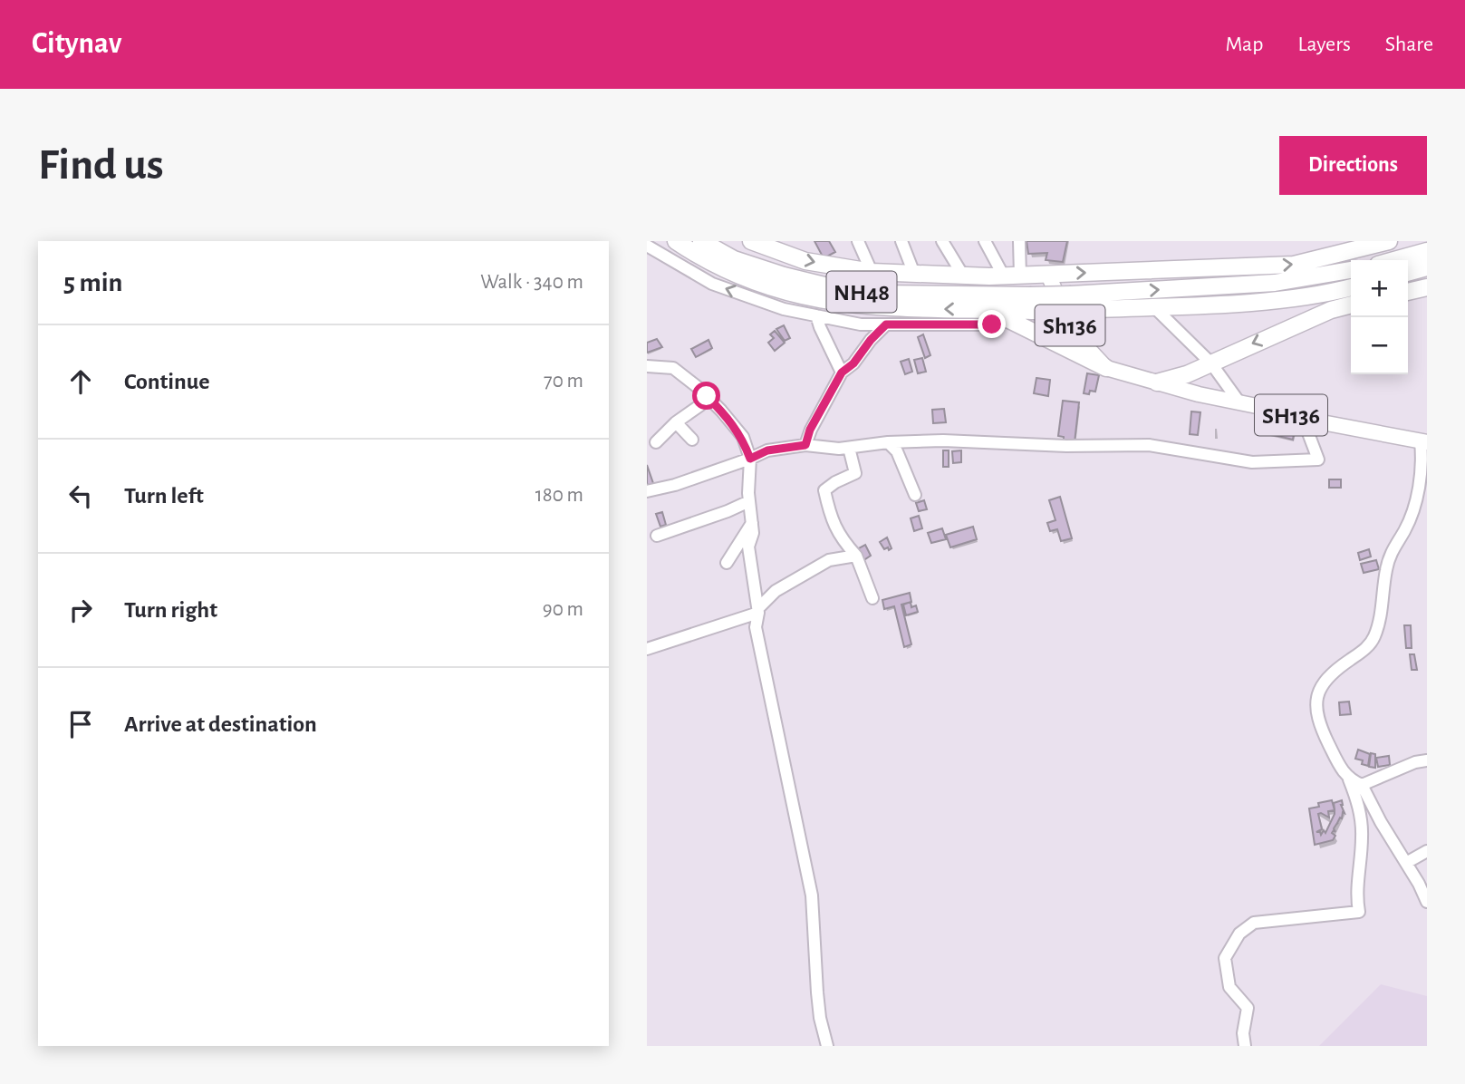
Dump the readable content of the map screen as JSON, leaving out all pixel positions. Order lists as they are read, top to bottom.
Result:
{
  "streets": {
    "highway": ["NH48"],
    "main road": ["Sh136", "SH136"]
  },
  "crossings": [
    ["Sh136", "SH136"]
  ],
  "page": {
    "header": "Citynav",
    "nav": ["Map", "Layers", "Share"],
    "buttons": "Directions",
    "title": "Find us",
    "heading": ["5 min", "Walk · 340 m"],
    "map_buttons": ["+", "−"],
    "list": [
      ["Continue", "70 m"],
      ["Turn left", "180 m"],
      ["Turn right", "90 m"],
      "Arrive at destination"
    ]
  }
}
